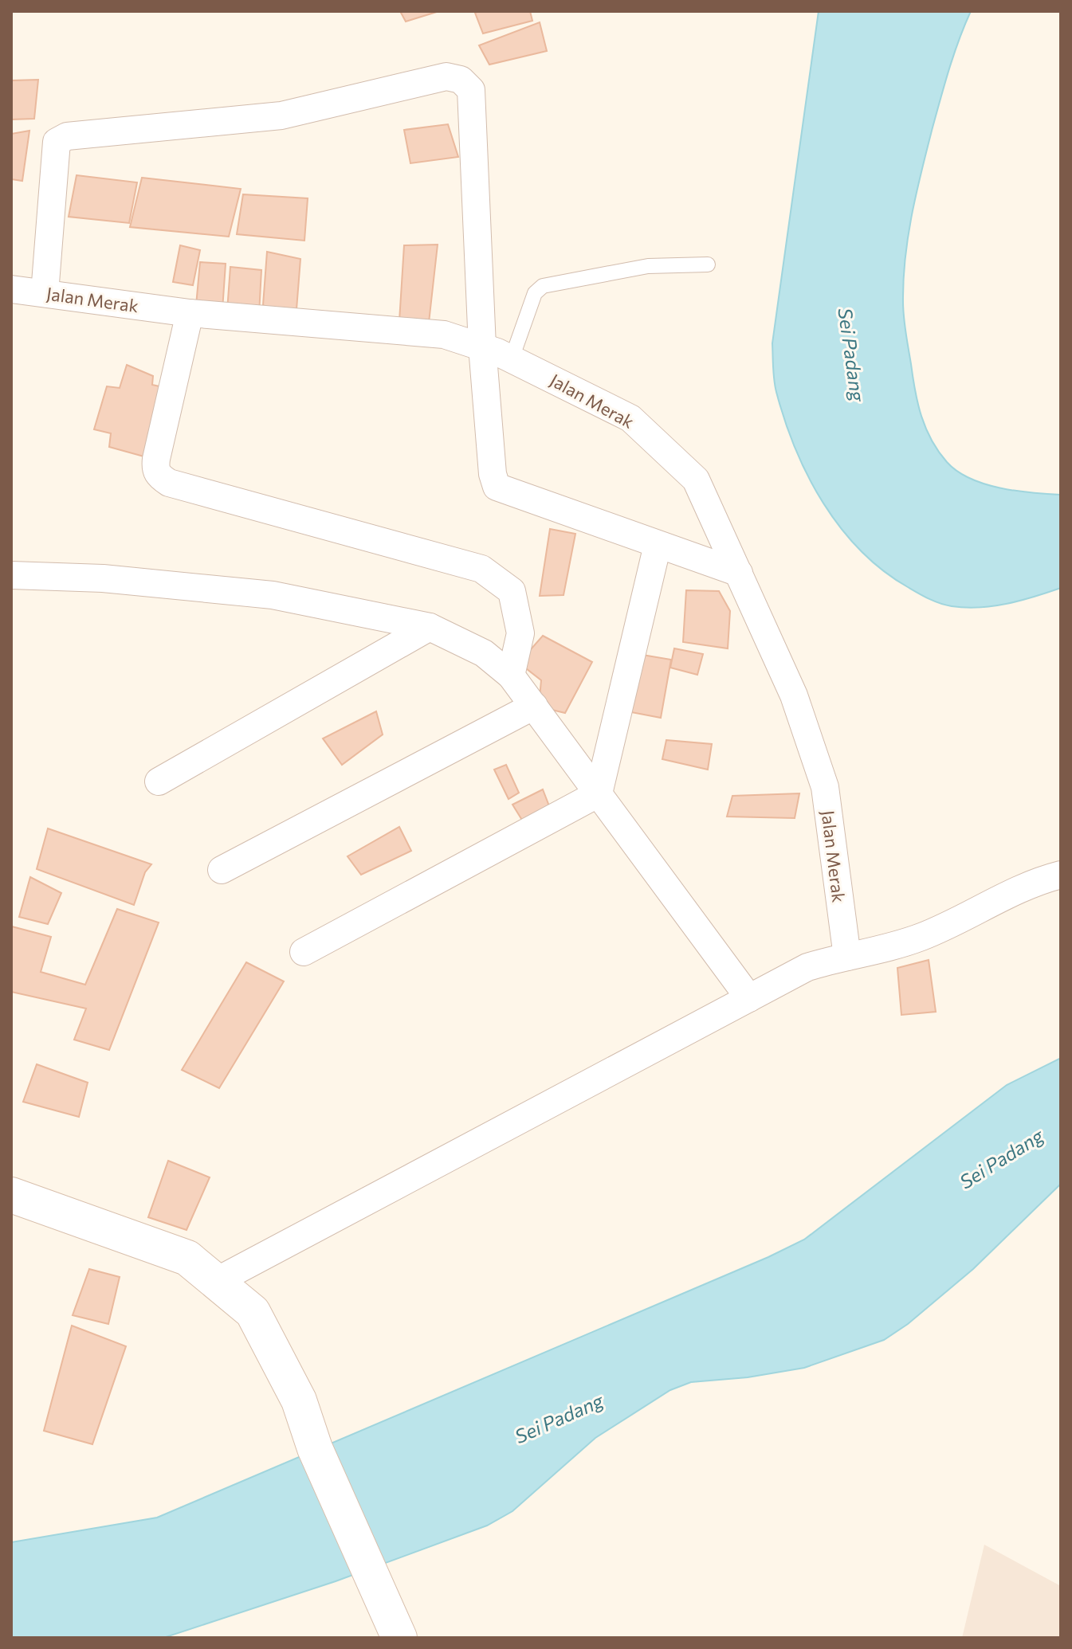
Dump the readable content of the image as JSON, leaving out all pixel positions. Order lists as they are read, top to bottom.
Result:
{
  "streets": {
    "street": ["Jalan Merak"]
  },
  "water": ["Sei Padang"]
}
